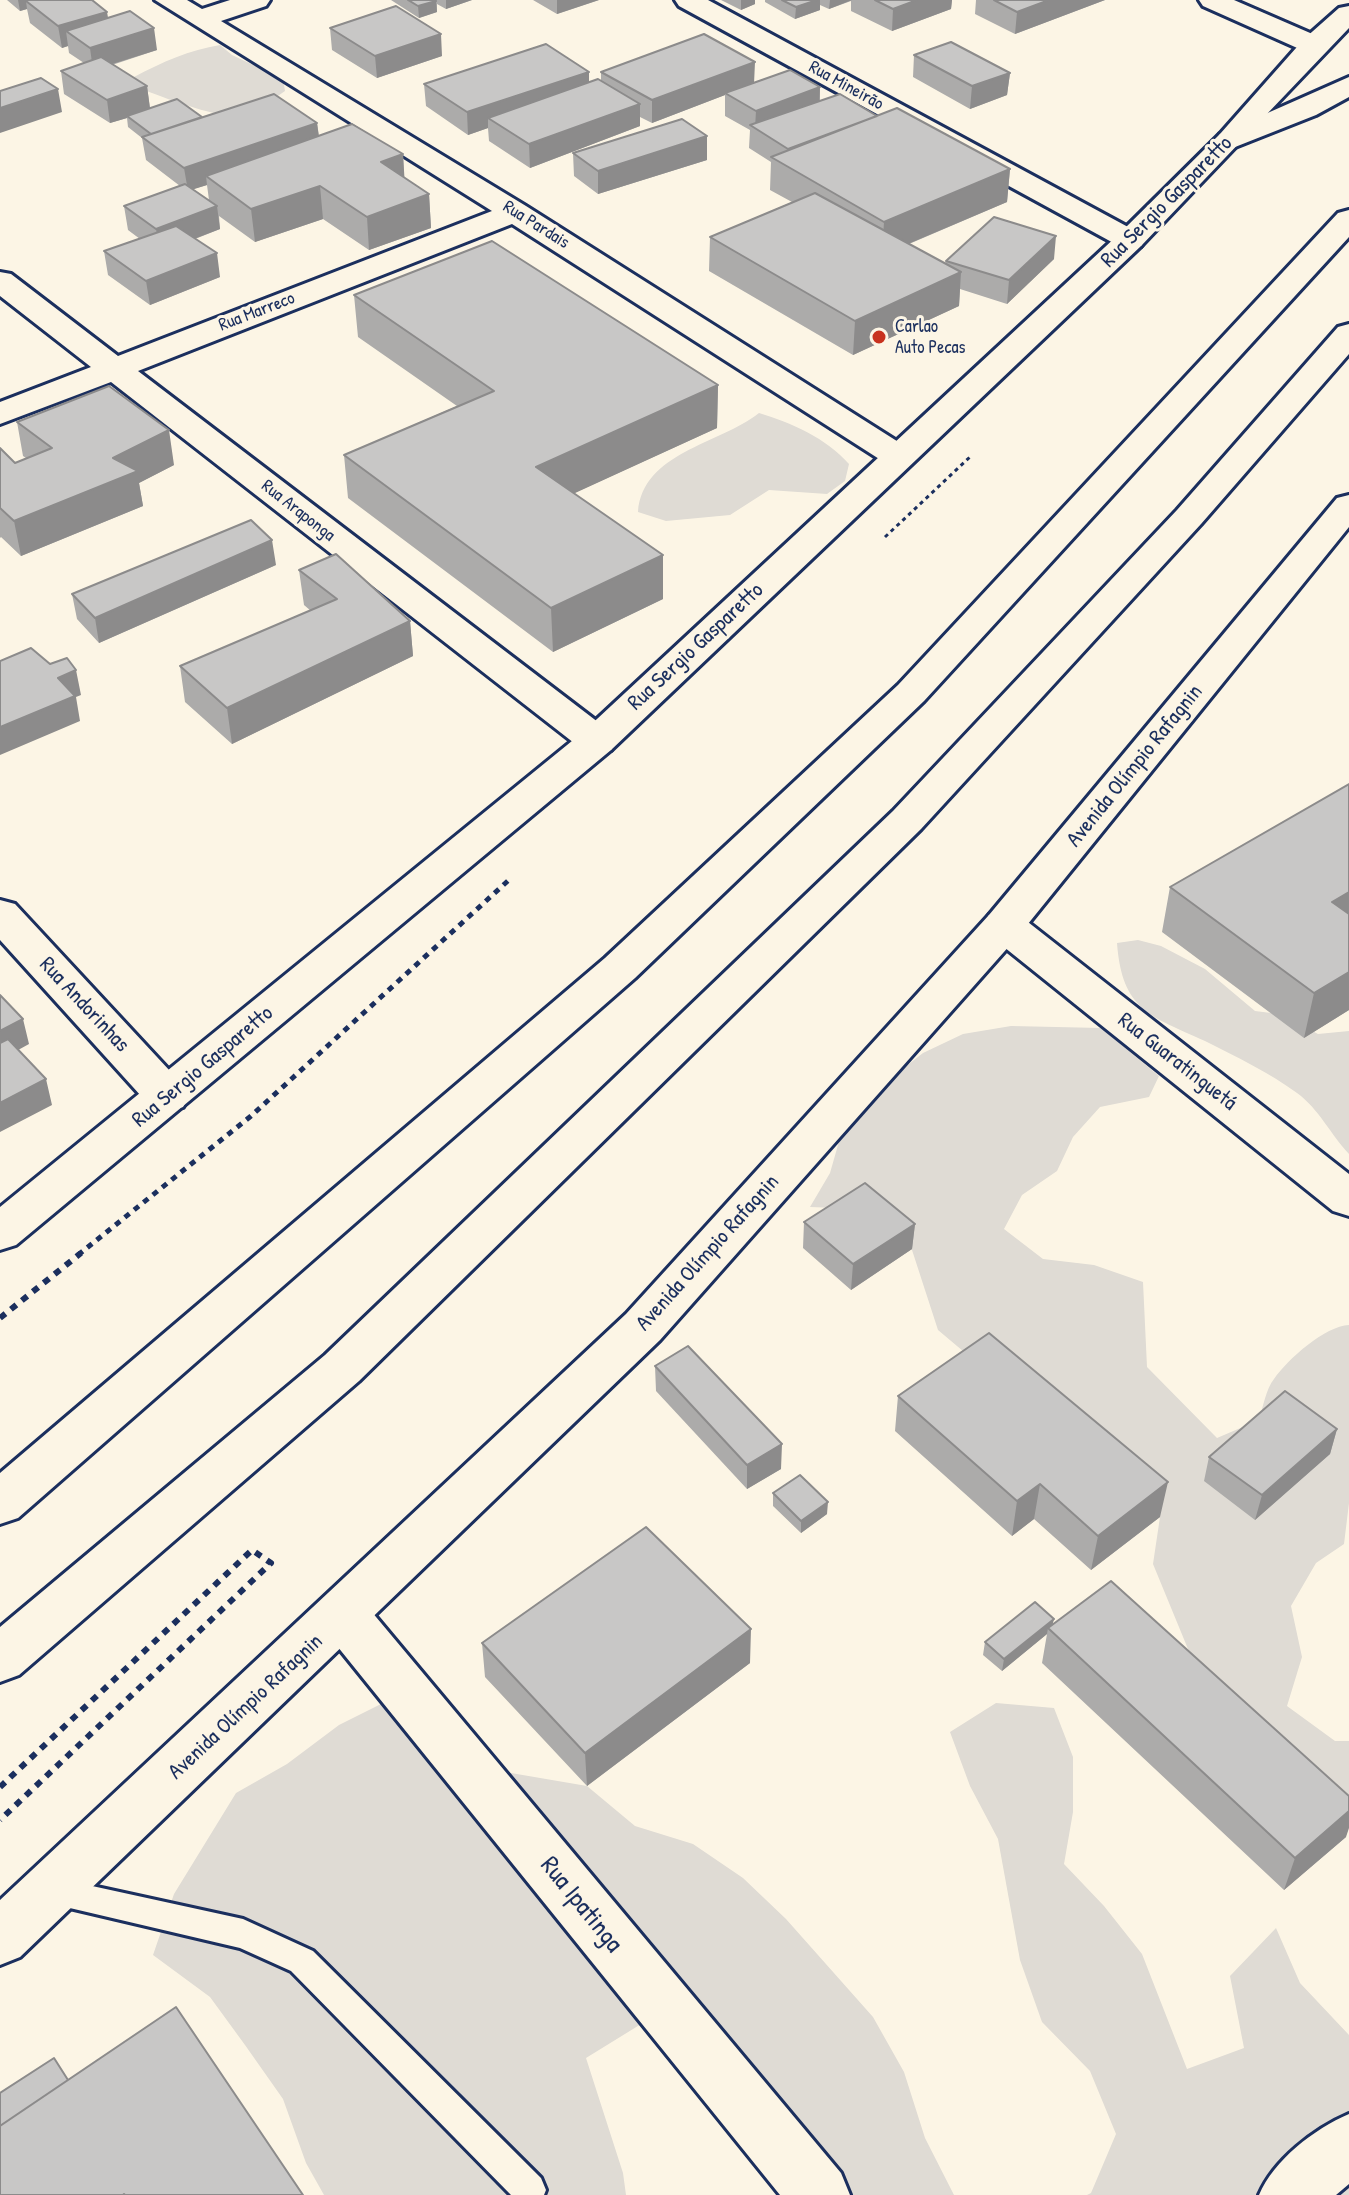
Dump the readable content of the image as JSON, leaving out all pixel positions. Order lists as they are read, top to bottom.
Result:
{
  "streets": {
    "main road": [
      "Rua Mineirão",
      "Rua Sergio Gasparetto",
      "Rua Pardais",
      "Rua Marreco",
      "Rua Araponga",
      "Avenida Olímpio Rafagnin",
      "Rua Andorinhas",
      "Rua Guaratinguetá",
      "Rua Ipatinga"
    ]
  },
  "crossings": [
    ["Rua Mineirão", "Rua Sergio Gasparetto"],
    ["Rua Sergio Gasparetto", "Rua Pardais"],
    ["Rua Sergio Gasparetto", "Rua Araponga"],
    ["Rua Sergio Gasparetto", "Rua Andorinhas"],
    ["Rua Pardais", "Rua Marreco"],
    ["Rua Marreco", "Rua Araponga"],
    ["Avenida Olímpio Rafagnin", "Rua Guaratinguetá"],
    ["Avenida Olímpio Rafagnin", "Rua Ipatinga"]
  ],
  "places": ["Carlao Auto Pecas"]
}
